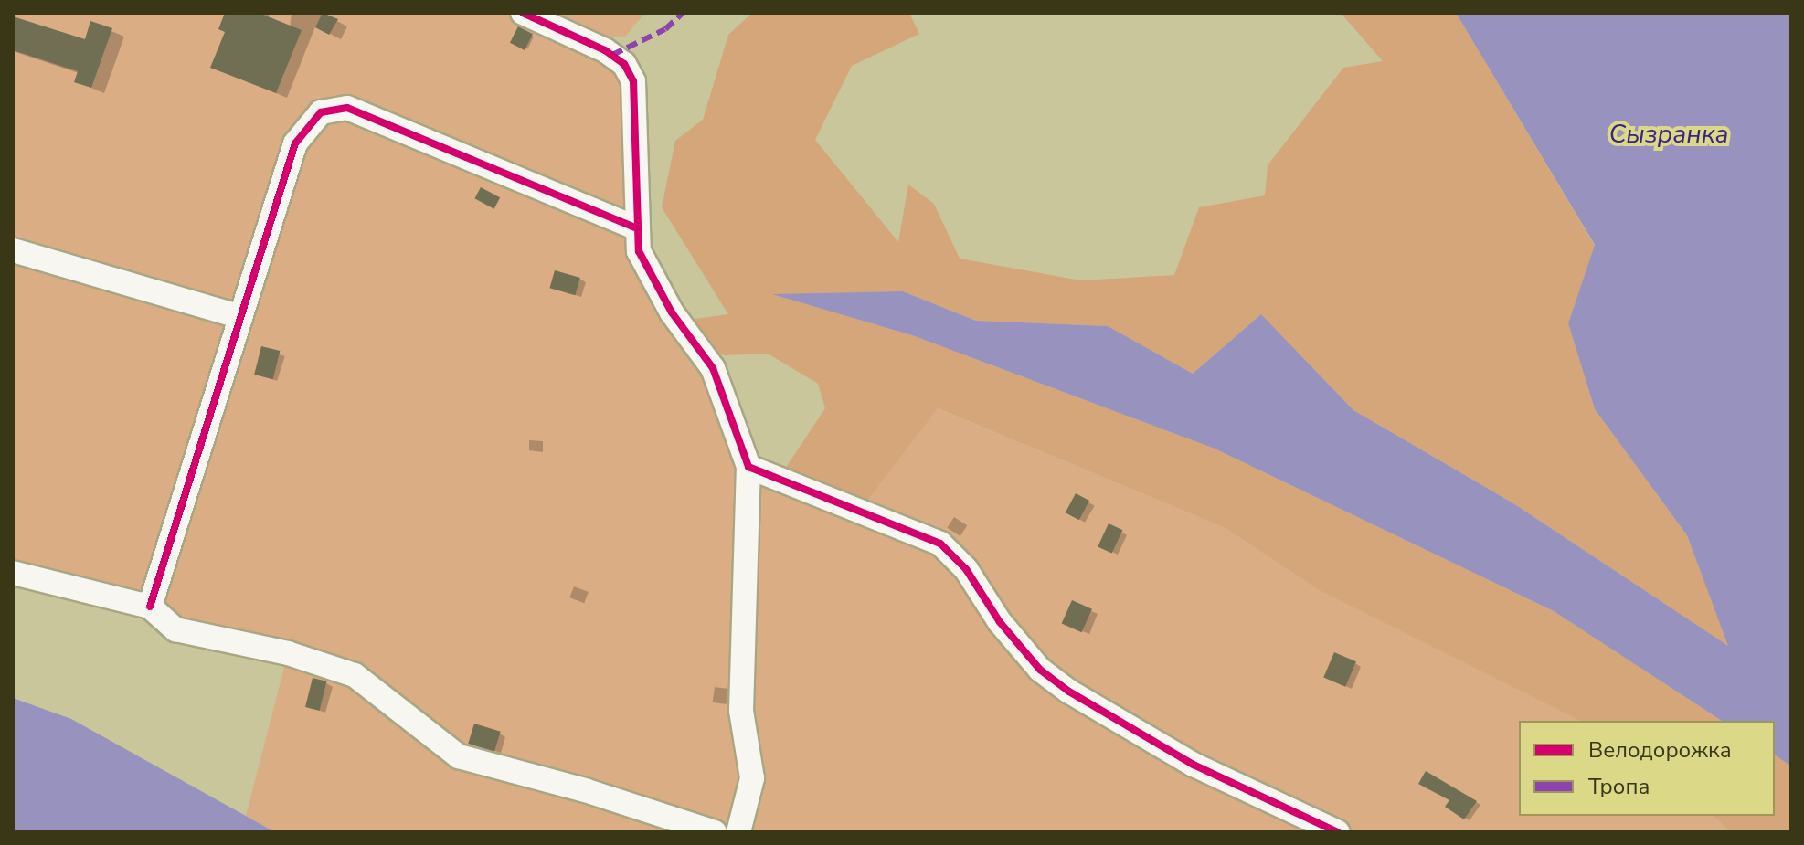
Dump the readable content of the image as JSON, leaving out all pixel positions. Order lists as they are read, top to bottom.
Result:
{
  "water": ["Сызранка"],
  "legend": ["Велодорожка", "Тропа"]
}
